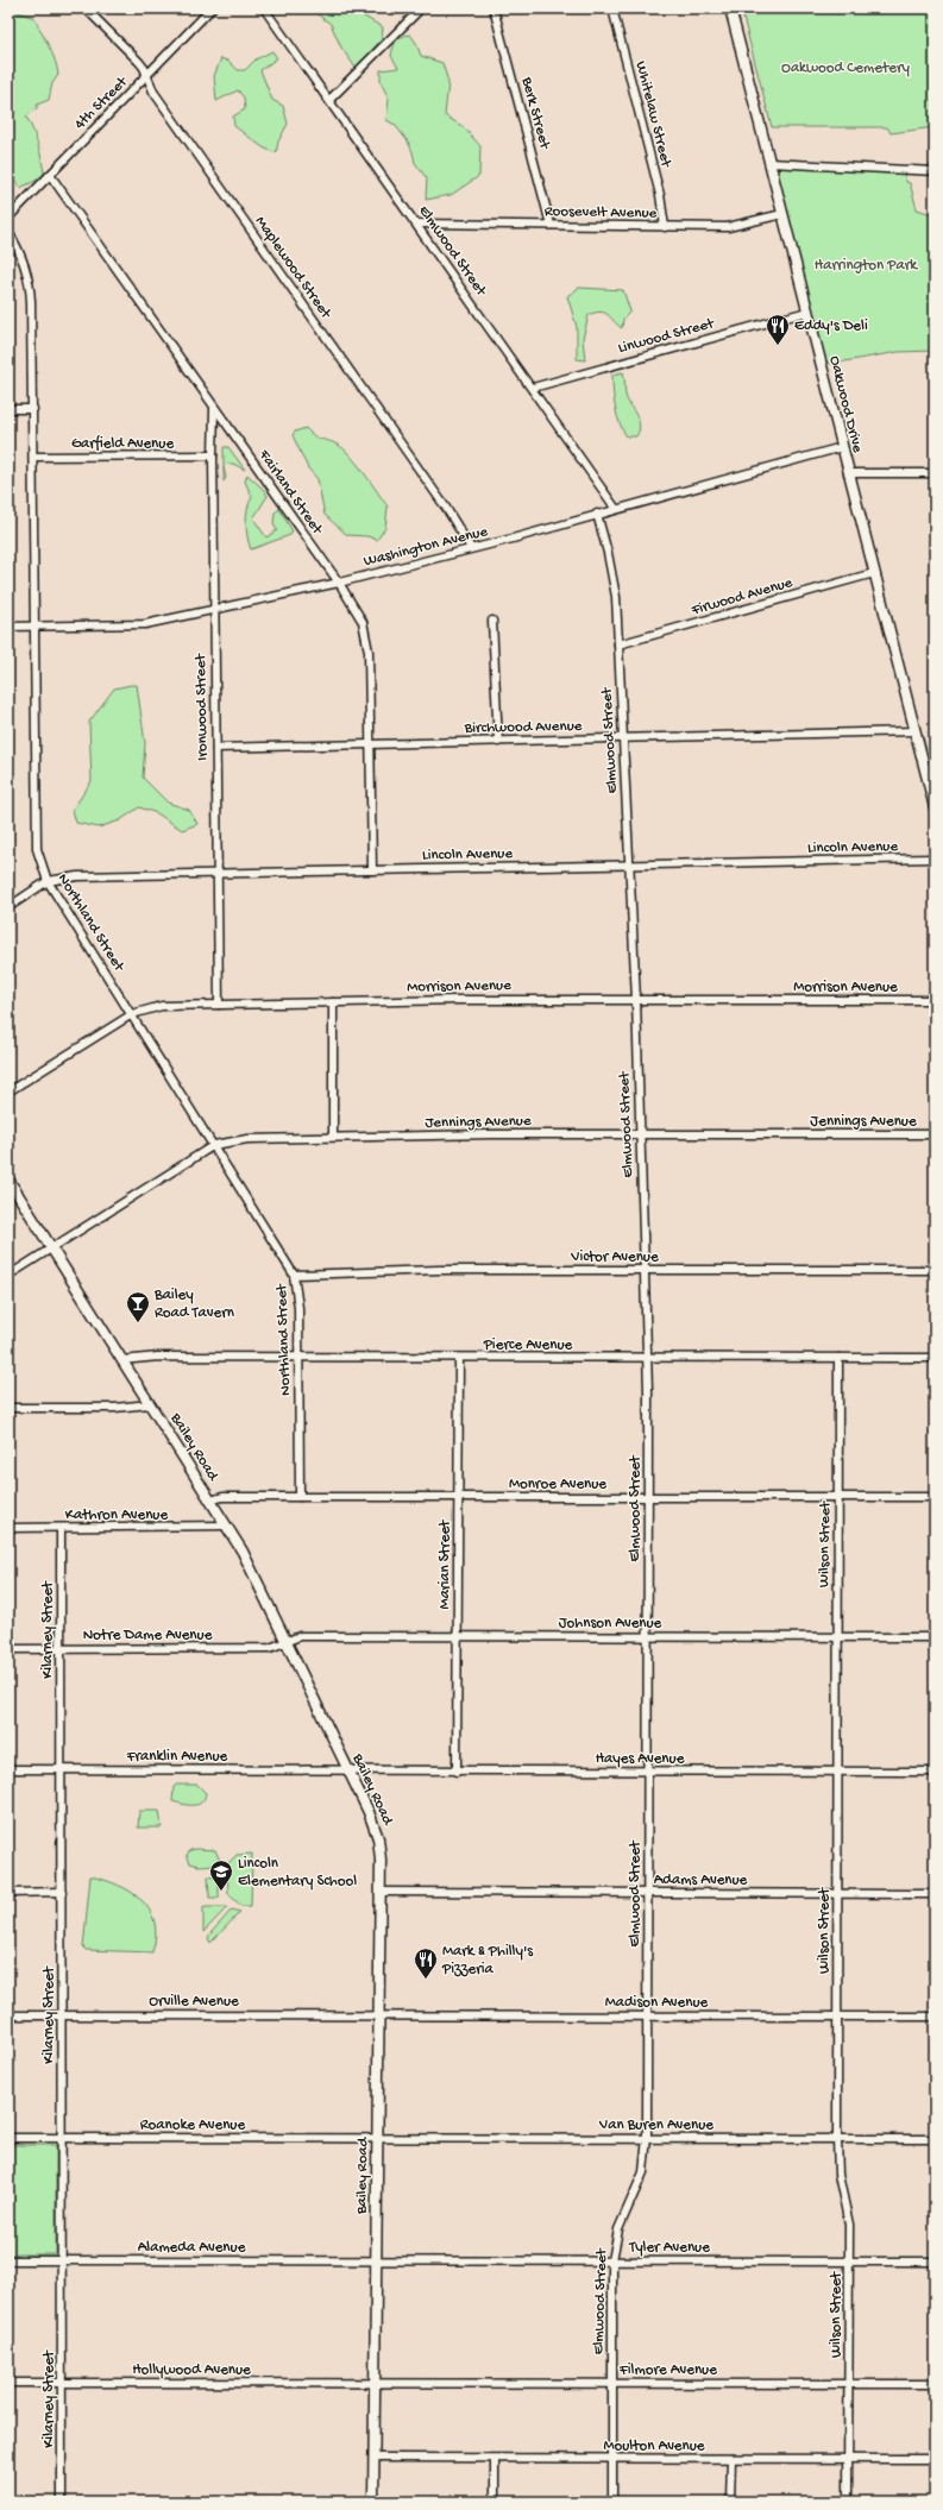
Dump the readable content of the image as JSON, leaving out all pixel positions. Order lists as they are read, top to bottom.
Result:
{
  "streets": {
    "street": [
      "4th Street",
      "Berk Street",
      "Whitelaw Street",
      "Roosevelt Avenue",
      "Elmwood Street",
      "Maplewood Street",
      "Linwood Street",
      "Oakwood Drive",
      "Garfield Avenue",
      "Fairland Street",
      "Washington Avenue",
      "Firwood Avenue",
      "Ironwood Street",
      "Birchwood Avenue",
      "Lincoln Avenue",
      "Northland Street",
      "Morrison Avenue",
      "Jennings Avenue",
      "Victor Avenue",
      "Pierce Avenue",
      "Bailey Road",
      "Monroe Avenue",
      "Kathron Avenue",
      "Wilson Street",
      "Marian Street",
      "Johnson Avenue",
      "Kilarney Street",
      "Notre Dame Avenue",
      "Franklin Avenue",
      "Hayes Avenue",
      "Adams Avenue",
      "Orville Avenue",
      "Madison Avenue",
      "Roanoke Avenue",
      "Van Buren Avenue",
      "Alameda Avenue",
      "Tyler Avenue",
      "Hollywood Avenue",
      "Filmore Avenue",
      "Moulton Avenue"
    ]
  },
  "crossings": [
    ["4th Street", "Maplewood Street"],
    ["4th Street", "Fairland Street"],
    ["Berk Street", "Roosevelt Avenue"],
    ["Whitelaw Street", "Roosevelt Avenue"],
    ["Roosevelt Avenue", "Elmwood Street"],
    ["Roosevelt Avenue", "Oakwood Drive"],
    ["Elmwood Street", "Linwood Street"],
    ["Elmwood Street", "Washington Avenue"],
    ["Elmwood Street", "Firwood Avenue"],
    ["Elmwood Street", "Birchwood Avenue"],
    ["Elmwood Street", "Lincoln Avenue"],
    ["Elmwood Street", "Morrison Avenue"],
    ["Elmwood Street", "Jennings Avenue"],
    ["Elmwood Street", "Victor Avenue"],
    ["Elmwood Street", "Pierce Avenue"],
    ["Elmwood Street", "Monroe Avenue"],
    ["Elmwood Street", "Johnson Avenue"],
    ["Elmwood Street", "Hayes Avenue"],
    ["Elmwood Street", "Adams Avenue"],
    ["Elmwood Street", "Madison Avenue"],
    ["Elmwood Street", "Van Buren Avenue"],
    ["Elmwood Street", "Tyler Avenue"],
    ["Elmwood Street", "Filmore Avenue"],
    ["Elmwood Street", "Moulton Avenue"],
    ["Maplewood Street", "Washington Avenue"],
    ["Linwood Street", "Oakwood Drive"],
    ["Oakwood Drive", "Washington Avenue"],
    ["Oakwood Drive", "Firwood Avenue"],
    ["Oakwood Drive", "Birchwood Avenue"],
    ["Garfield Avenue", "Ironwood Street"],
    ["Garfield Avenue", "Northland Street"],
    ["Fairland Street", "Washington Avenue"],
    ["Fairland Street", "Ironwood Street"],
    ["Fairland Street", "Birchwood Avenue"],
    ["Fairland Street", "Lincoln Avenue"],
    ["Washington Avenue", "Ironwood Street"],
    ["Washington Avenue", "Northland Street"],
    ["Ironwood Street", "Birchwood Avenue"],
    ["Ironwood Street", "Lincoln Avenue"],
    ["Ironwood Street", "Morrison Avenue"],
    ["Lincoln Avenue", "Northland Street"],
    ["Northland Street", "Morrison Avenue"],
    ["Northland Street", "Jennings Avenue"],
    ["Northland Street", "Victor Avenue"],
    ["Northland Street", "Pierce Avenue"],
    ["Northland Street", "Monroe Avenue"],
    ["Jennings Avenue", "Bailey Road"],
    ["Pierce Avenue", "Bailey Road"],
    ["Pierce Avenue", "Wilson Street"],
    ["Pierce Avenue", "Marian Street"],
    ["Bailey Road", "Monroe Avenue"],
    ["Bailey Road", "Kathron Avenue"],
    ["Bailey Road", "Johnson Avenue"],
    ["Bailey Road", "Notre Dame Avenue"],
    ["Bailey Road", "Franklin Avenue"],
    ["Bailey Road", "Hayes Avenue"],
    ["Bailey Road", "Adams Avenue"],
    ["Bailey Road", "Orville Avenue"],
    ["Bailey Road", "Madison Avenue"],
    ["Bailey Road", "Roanoke Avenue"],
    ["Bailey Road", "Van Buren Avenue"],
    ["Bailey Road", "Alameda Avenue"],
    ["Bailey Road", "Tyler Avenue"],
    ["Bailey Road", "Hollywood Avenue"],
    ["Bailey Road", "Filmore Avenue"],
    ["Bailey Road", "Moulton Avenue"],
    ["Monroe Avenue", "Wilson Street"],
    ["Monroe Avenue", "Marian Street"],
    ["Kathron Avenue", "Kilarney Street"],
    ["Wilson Street", "Johnson Avenue"],
    ["Wilson Street", "Hayes Avenue"],
    ["Wilson Street", "Adams Avenue"],
    ["Wilson Street", "Madison Avenue"],
    ["Wilson Street", "Van Buren Avenue"],
    ["Wilson Street", "Tyler Avenue"],
    ["Wilson Street", "Filmore Avenue"],
    ["Wilson Street", "Moulton Avenue"],
    ["Marian Street", "Johnson Avenue"],
    ["Marian Street", "Hayes Avenue"],
    ["Johnson Avenue", "Notre Dame Avenue"],
    ["Kilarney Street", "Notre Dame Avenue"],
    ["Kilarney Street", "Franklin Avenue"],
    ["Kilarney Street", "Orville Avenue"],
    ["Kilarney Street", "Roanoke Avenue"],
    ["Kilarney Street", "Alameda Avenue"],
    ["Kilarney Street", "Hollywood Avenue"],
    ["Franklin Avenue", "Hayes Avenue"],
    ["Orville Avenue", "Madison Avenue"],
    ["Roanoke Avenue", "Van Buren Avenue"],
    ["Alameda Avenue", "Tyler Avenue"],
    ["Hollywood Avenue", "Filmore Avenue"]
  ],
  "parks": ["Oakwood Cemetery", "Harrington Park"],
  "places": {
    "restaurant": ["Eddy's Deli", "Mark & Philly's Pizzeria"],
    "bar": ["Bailey Road Tavern"],
    "school or university": ["Lincoln Elementary School"]
  }
}
